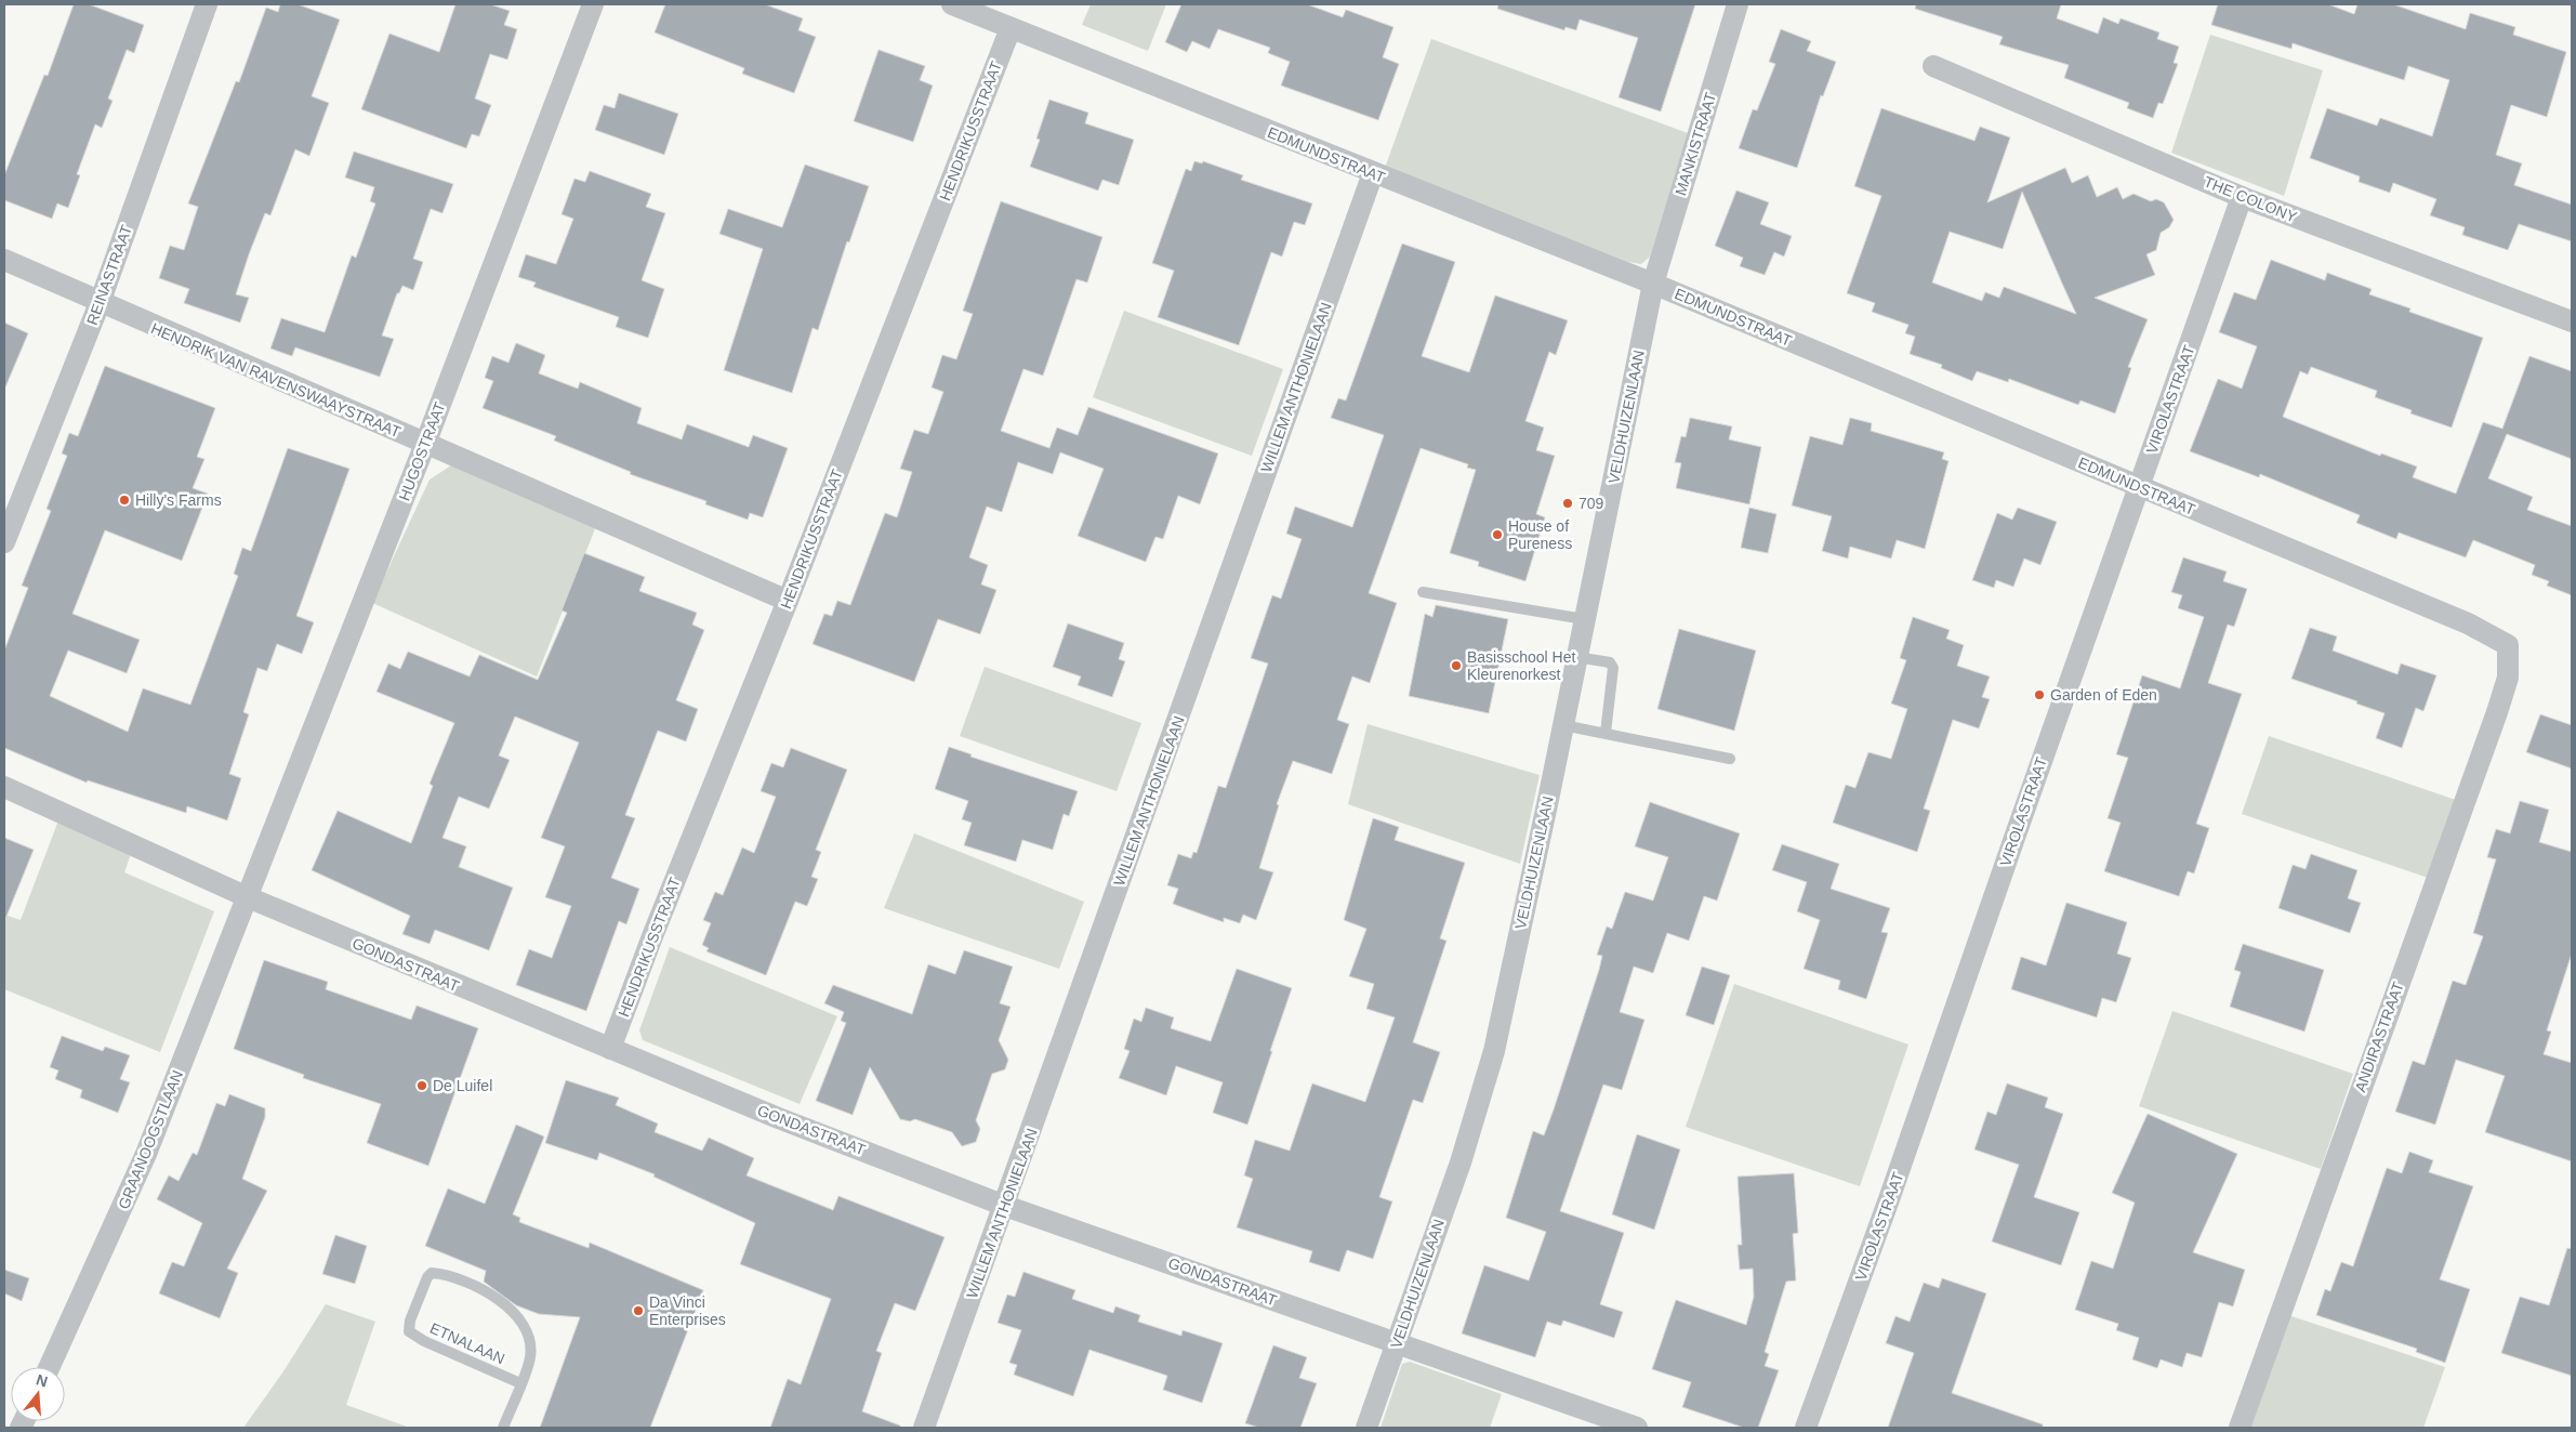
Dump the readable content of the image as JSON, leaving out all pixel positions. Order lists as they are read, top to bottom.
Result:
{
  "streets": {
    "street": [
      "HENDRIKUSSTRAAT",
      "MANKISTRAAT",
      "EDMUNDSTRAAT",
      "THE COLONY",
      "REINASTRAAT",
      "HENDRIK VAN RAVENSWAAYSTRAAT",
      "WILLEM ANTHONIELAAN",
      "VIROLASTRAAT",
      "VELDHUIZENLAAN",
      "HUGOSTRAAT",
      "GONDASTRAAT",
      "ANDIRASTRAAT",
      "GRAANOOGSTLAAN"
    ],
    "lane": ["ETNALAAN"]
  },
  "crossings": [
    ["HENDRIKUSSTRAAT", "EDMUNDSTRAAT"],
    ["HENDRIKUSSTRAAT", "HENDRIK VAN RAVENSWAAYSTRAAT"],
    ["HENDRIKUSSTRAAT", "GONDASTRAAT"],
    ["MANKISTRAAT", "EDMUNDSTRAAT"],
    ["MANKISTRAAT", "VELDHUIZENLAAN"],
    ["EDMUNDSTRAAT", "WILLEM ANTHONIELAAN"],
    ["EDMUNDSTRAAT", "VIROLASTRAAT"],
    ["EDMUNDSTRAAT", "VELDHUIZENLAAN"],
    ["EDMUNDSTRAAT", "ANDIRASTRAAT"],
    ["THE COLONY", "VIROLASTRAAT"],
    ["REINASTRAAT", "HENDRIK VAN RAVENSWAAYSTRAAT"],
    ["HENDRIK VAN RAVENSWAAYSTRAAT", "HUGOSTRAAT"],
    ["WILLEM ANTHONIELAAN", "GONDASTRAAT"],
    ["VELDHUIZENLAAN", "GONDASTRAAT"],
    ["HUGOSTRAAT", "GONDASTRAAT"],
    ["HUGOSTRAAT", "GRAANOOGSTLAAN"],
    ["GONDASTRAAT", "GRAANOOGSTLAAN"]
  ],
  "places": [
    "Hilly's Farms",
    "709",
    "House of Pureness",
    "Basisschool Het Kleurenorkest",
    "Garden of Eden",
    "De Luifel",
    "Da Vinci Enterprises"
  ],
  "north": "top"
}
